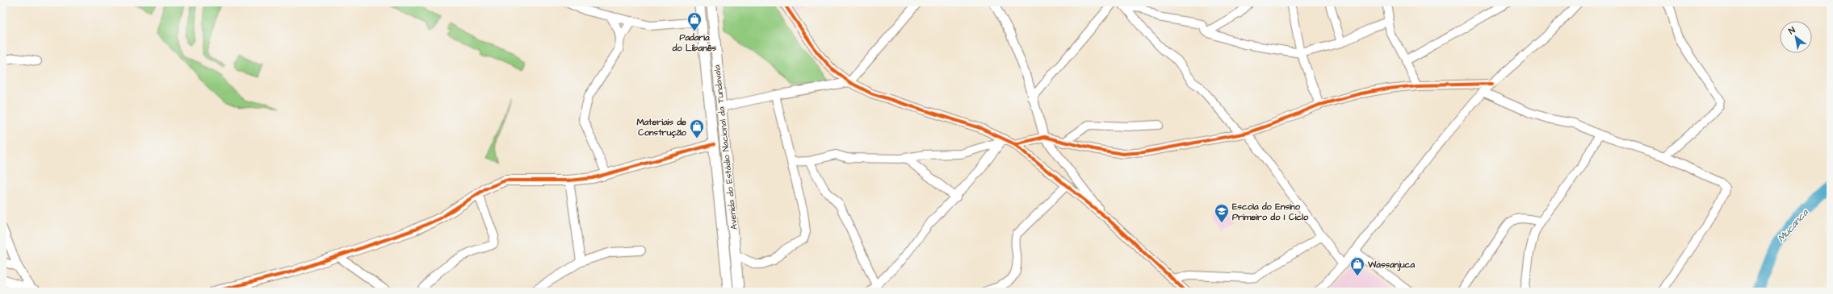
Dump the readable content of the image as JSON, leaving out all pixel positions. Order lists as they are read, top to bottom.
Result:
{
  "streets": {
    "street": ["Avenida do Estádio Nacional da Tundavala"]
  },
  "water": ["Mucanca"],
  "places": {
    "shop": ["Padaria do Libanês", "Materiais de Construção", "Wassanjuca"],
    "school or university": ["Escola do Ensino Primeiro do I Ciclo"]
  },
  "north": "top left"
}
